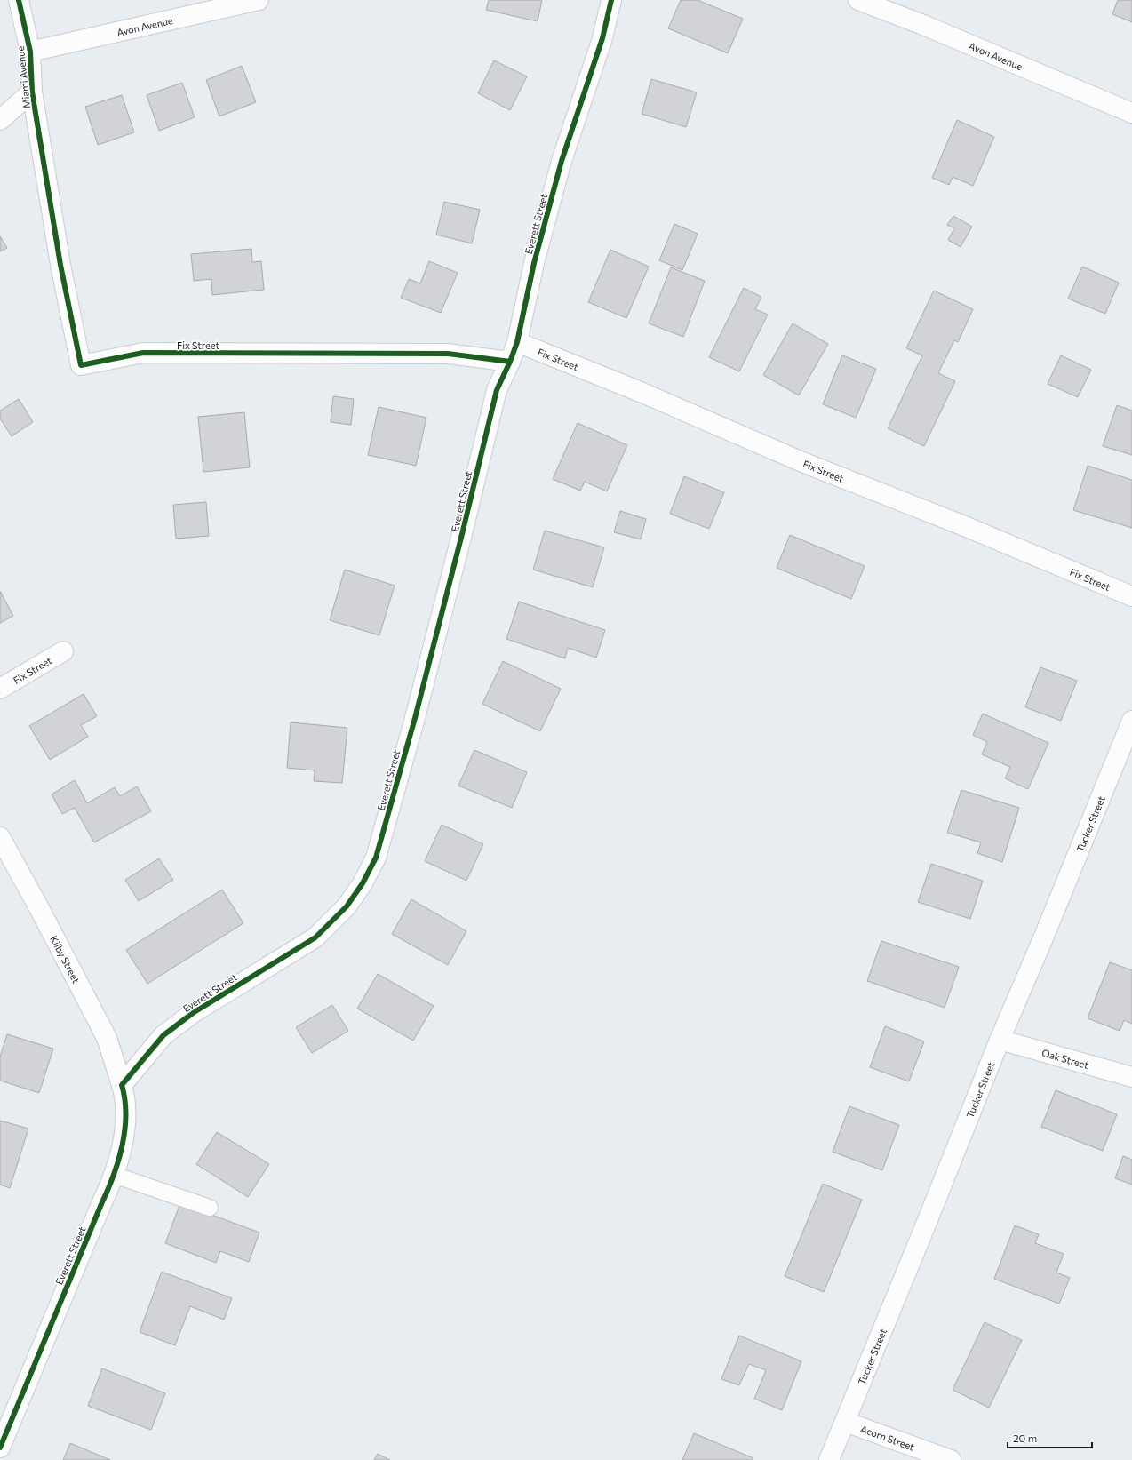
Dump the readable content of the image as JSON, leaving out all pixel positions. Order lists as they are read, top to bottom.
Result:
{
  "streets": {
    "street": [
      "Avon Avenue",
      "Miami Avenue",
      "Everett Street",
      "Fix Street",
      "Tucker Street",
      "Kilby Street",
      "Oak Street",
      "Acorn Street"
    ]
  },
  "crossings": [
    ["Avon Avenue", "Miami Avenue"],
    ["Miami Avenue", "Fix Street"],
    ["Everett Street", "Fix Street"],
    ["Everett Street", "Kilby Street"],
    ["Tucker Street", "Oak Street"],
    ["Tucker Street", "Acorn Street"]
  ],
  "scale_bar": "20 m"
}
